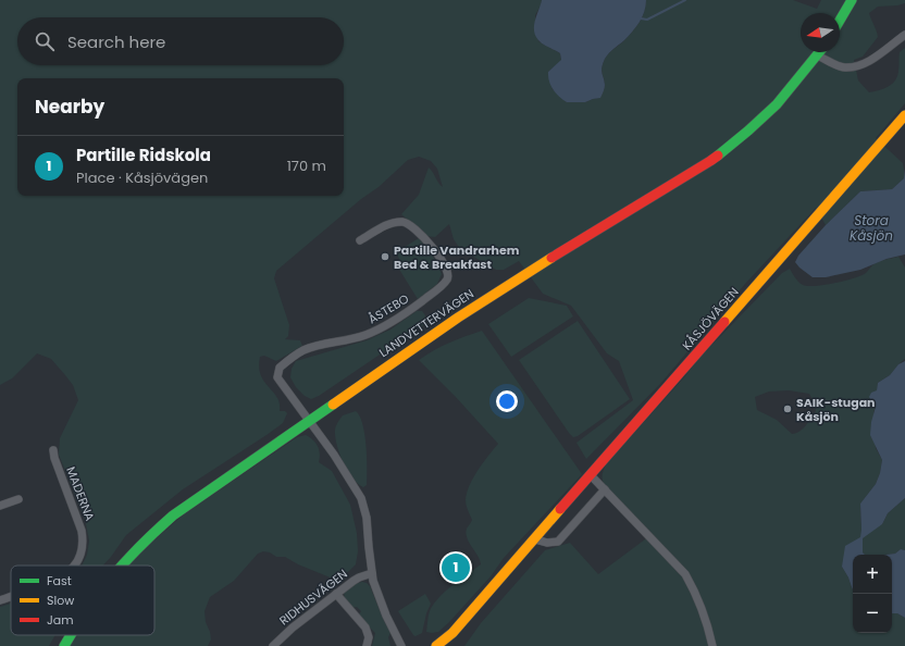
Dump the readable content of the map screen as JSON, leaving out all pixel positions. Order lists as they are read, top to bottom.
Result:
{
  "streets": {
    "street": [
      "ÅSTEBO",
      "KÅSJÖVÄGEN",
      "LANDVETTERVÄGEN",
      "MADERNA",
      "RIDHUSVÄGEN"
    ]
  },
  "crossings": [
    ["ÅSTEBO", "LANDVETTERVÄGEN"]
  ],
  "water": ["Stora Kåsjön"],
  "places": ["Partille Vandrarhem Bed & Breakfast", "SAIK-stugan Kåsjön"],
  "legend": ["Fast", "Slow", "Jam"],
  "north": "left",
  "page": {
    "search": "Search here",
    "heading": "Nearby",
    "list": [
      {
        "mark": "1",
        "name": "Partille Ridskola",
        "note": "Place · Kåsjövägen",
        "value": "170 m"
      }
    ],
    "pins": "1",
    "map_buttons": ["+", "−"]
  }
}
